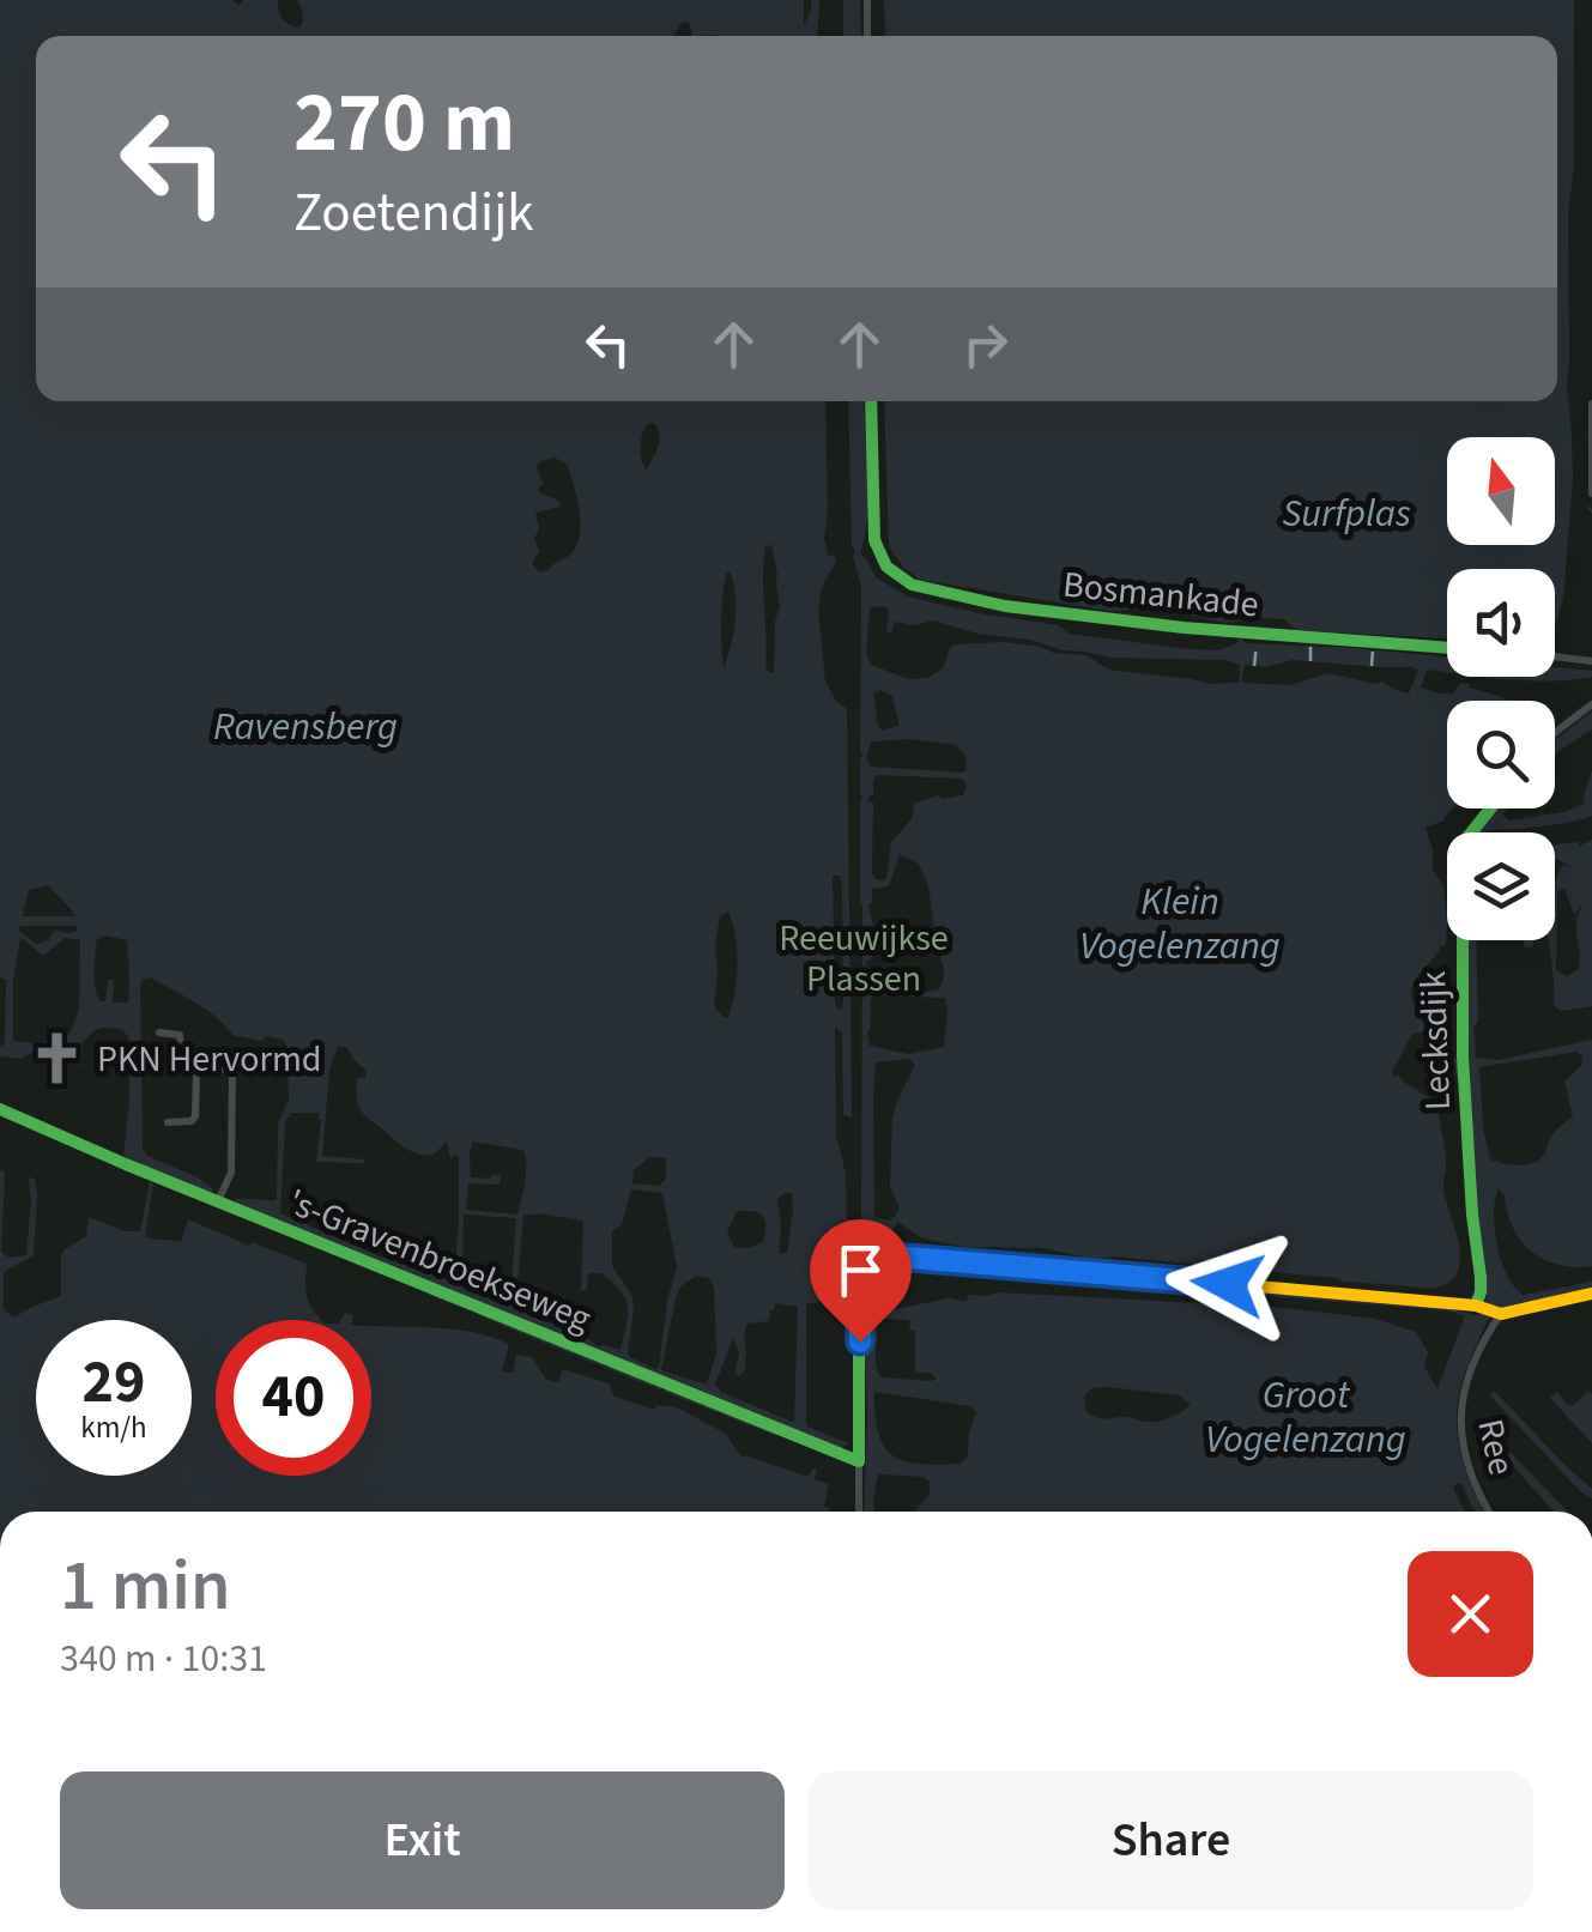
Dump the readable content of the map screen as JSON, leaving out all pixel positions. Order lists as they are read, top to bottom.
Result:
{
  "streets": {
    "street": [
      "Bosmankade",
      "Lecksdijk",
      "'s-Gravenbroekseweg",
      "Ree"
    ]
  },
  "crossings": [
    ["Lecksdijk", "Ree"]
  ],
  "water": [
    "Surfplas",
    "Ravensberg",
    "Klein Vogelenzang",
    "Groot Vogelenzang"
  ],
  "parks": ["Reeuwijkse Plassen"],
  "places": {
    "church": ["PKN Hervormd"]
  },
  "north": "top",
  "page": {
    "turn": ["270 m", "Zoetendijk"],
    "speed": "29 km/h",
    "limit": "40",
    "heading": ["1 min", "340 m · 10:31"],
    "buttons": ["Exit", "Share"]
  }
}
